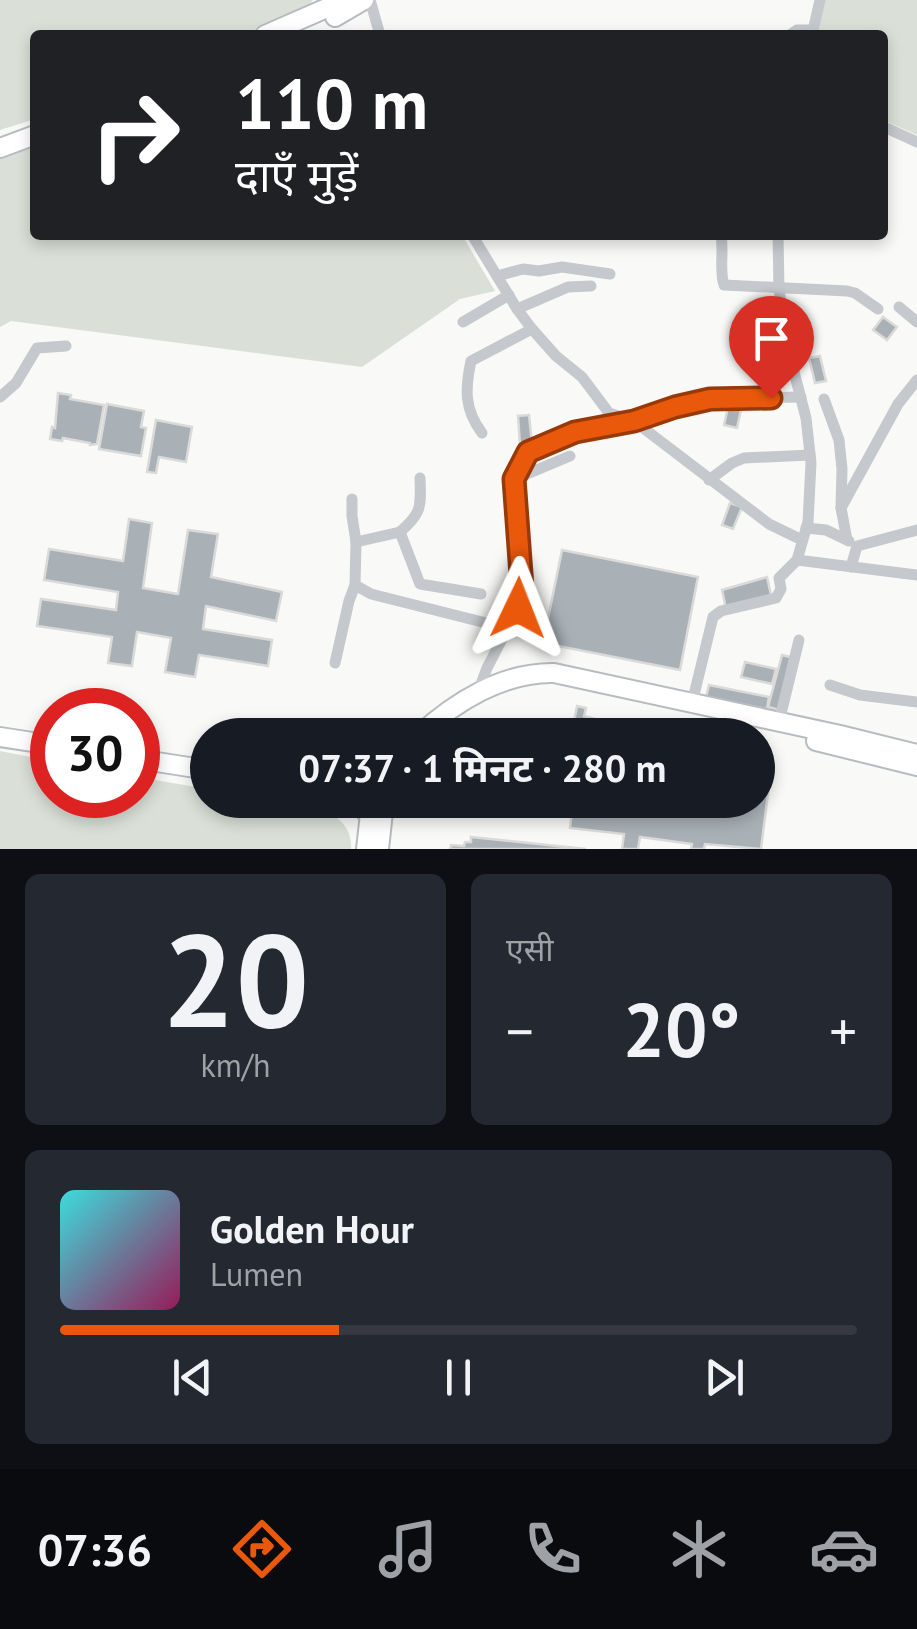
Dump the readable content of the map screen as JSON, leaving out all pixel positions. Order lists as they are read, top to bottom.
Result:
{
  "page": {
    "turn": ["110 m", "दाएँ मुड़ें"],
    "limit": "30",
    "trip": "07:37 · 1 मिनट · 280 m",
    "tile": [
      ["20", "km/h"],
      "एसी"
    ],
    "heat": ["−", "20°", "+"],
    "song": ["Golden Hour", "Lumen"],
    "tabs": "07:36"
  }
}
